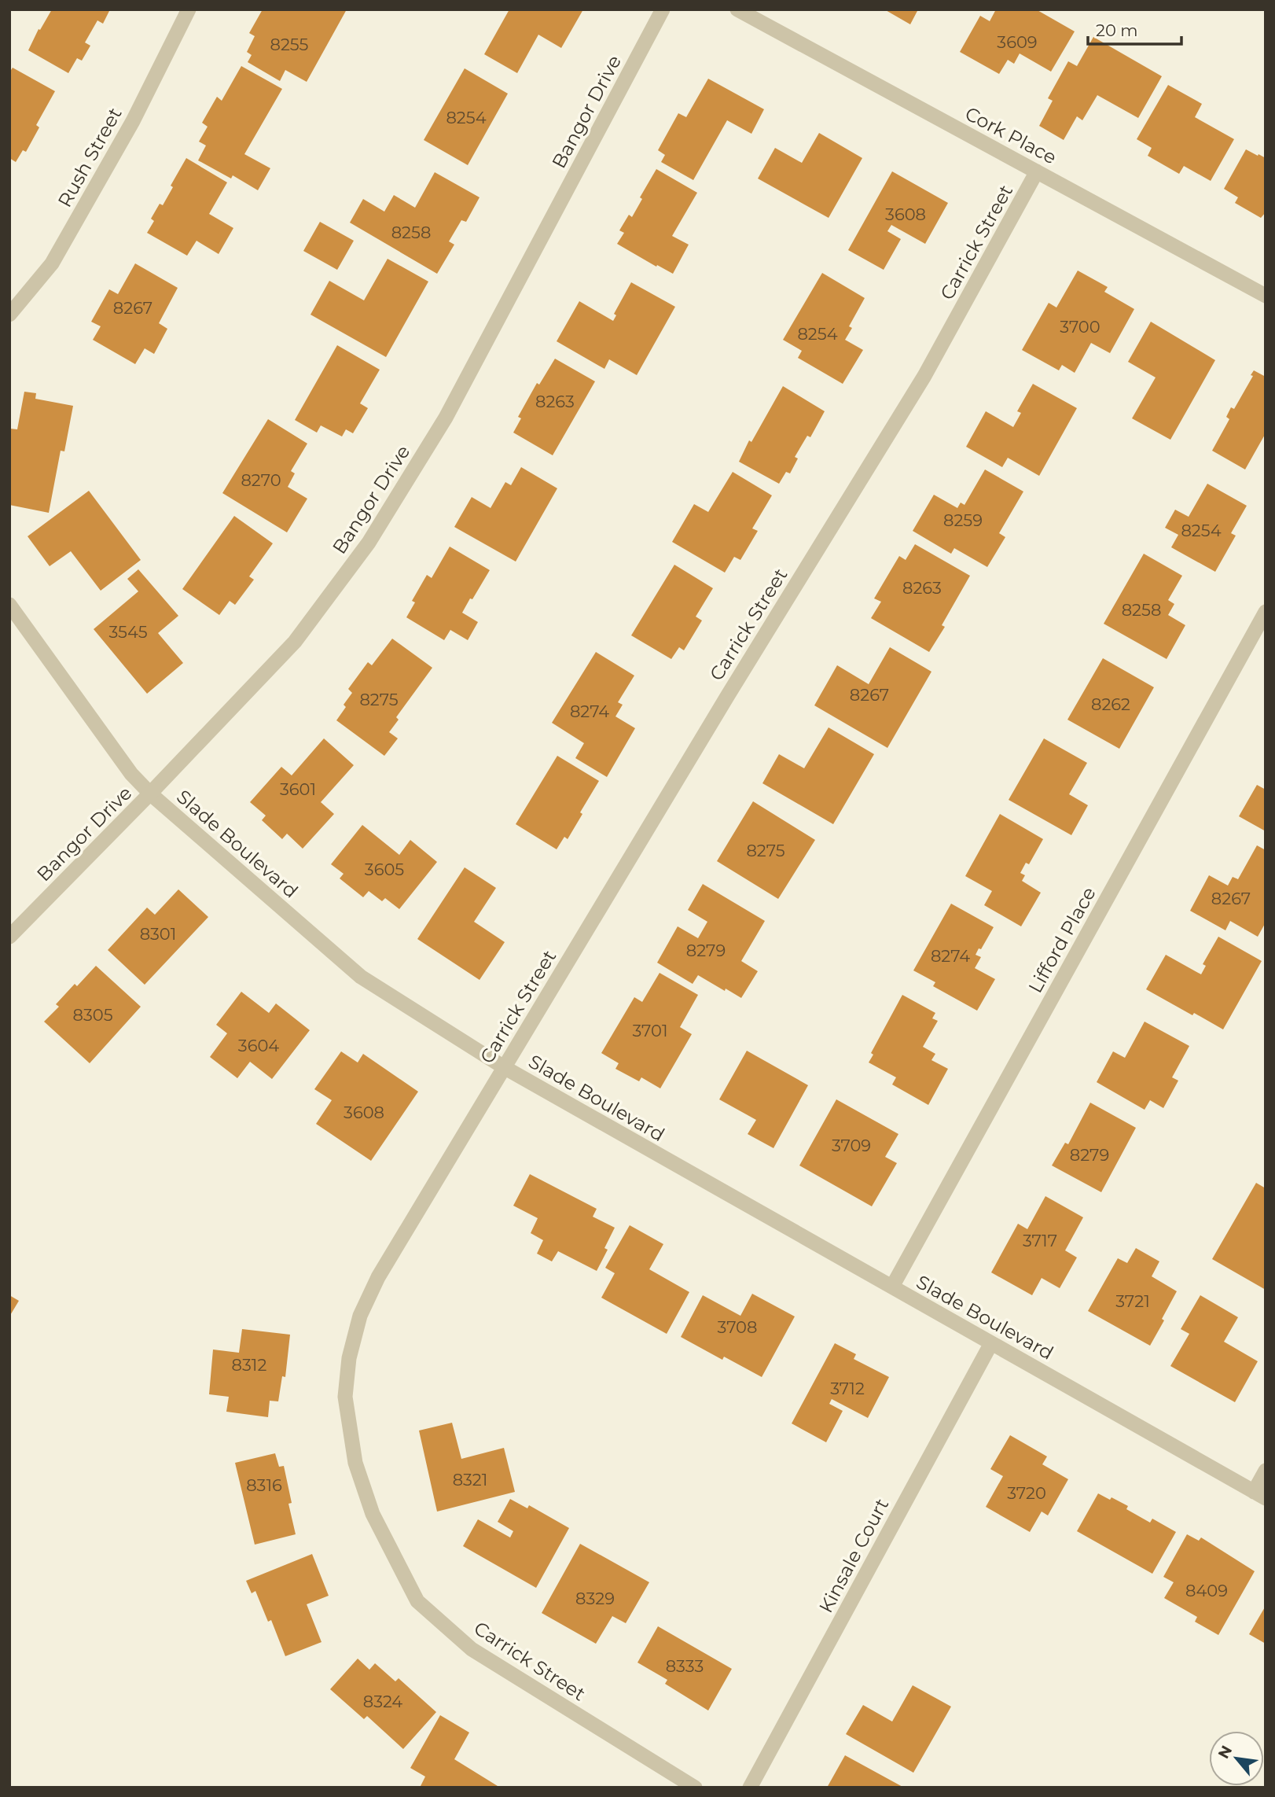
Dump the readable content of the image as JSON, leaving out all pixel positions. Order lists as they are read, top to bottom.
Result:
{
  "streets": {
    "street": [
      "Bangor Drive",
      "Cork Place",
      "Rush Street",
      "Carrick Street",
      "Slade Boulevard",
      "Lifford Place",
      "Kinsale Court"
    ]
  },
  "crossings": [
    ["Bangor Drive", "Slade Boulevard"],
    ["Cork Place", "Carrick Street"],
    ["Carrick Street", "Slade Boulevard"],
    ["Slade Boulevard", "Lifford Place"],
    ["Slade Boulevard", "Kinsale Court"]
  ],
  "house_numbers": [
    "3609",
    "8255",
    "8254",
    "3608",
    "8258",
    "8267",
    "3700",
    "8254",
    "8263",
    "8270",
    "8259",
    "8254",
    "8263",
    "8258",
    "3545",
    "8267",
    "8275",
    "8262",
    "8274",
    "3601",
    "8275",
    "3605",
    "8267",
    "8301",
    "8279",
    "8274",
    "8305",
    "3701",
    "3604",
    "3608",
    "3709",
    "8279",
    "3717",
    "3721",
    "3708",
    "8312",
    "3712",
    "8321",
    "8316",
    "3720",
    "8409",
    "8329",
    "8333",
    "8324"
  ],
  "scale_bar": "20 m",
  "north": "top left"
}
